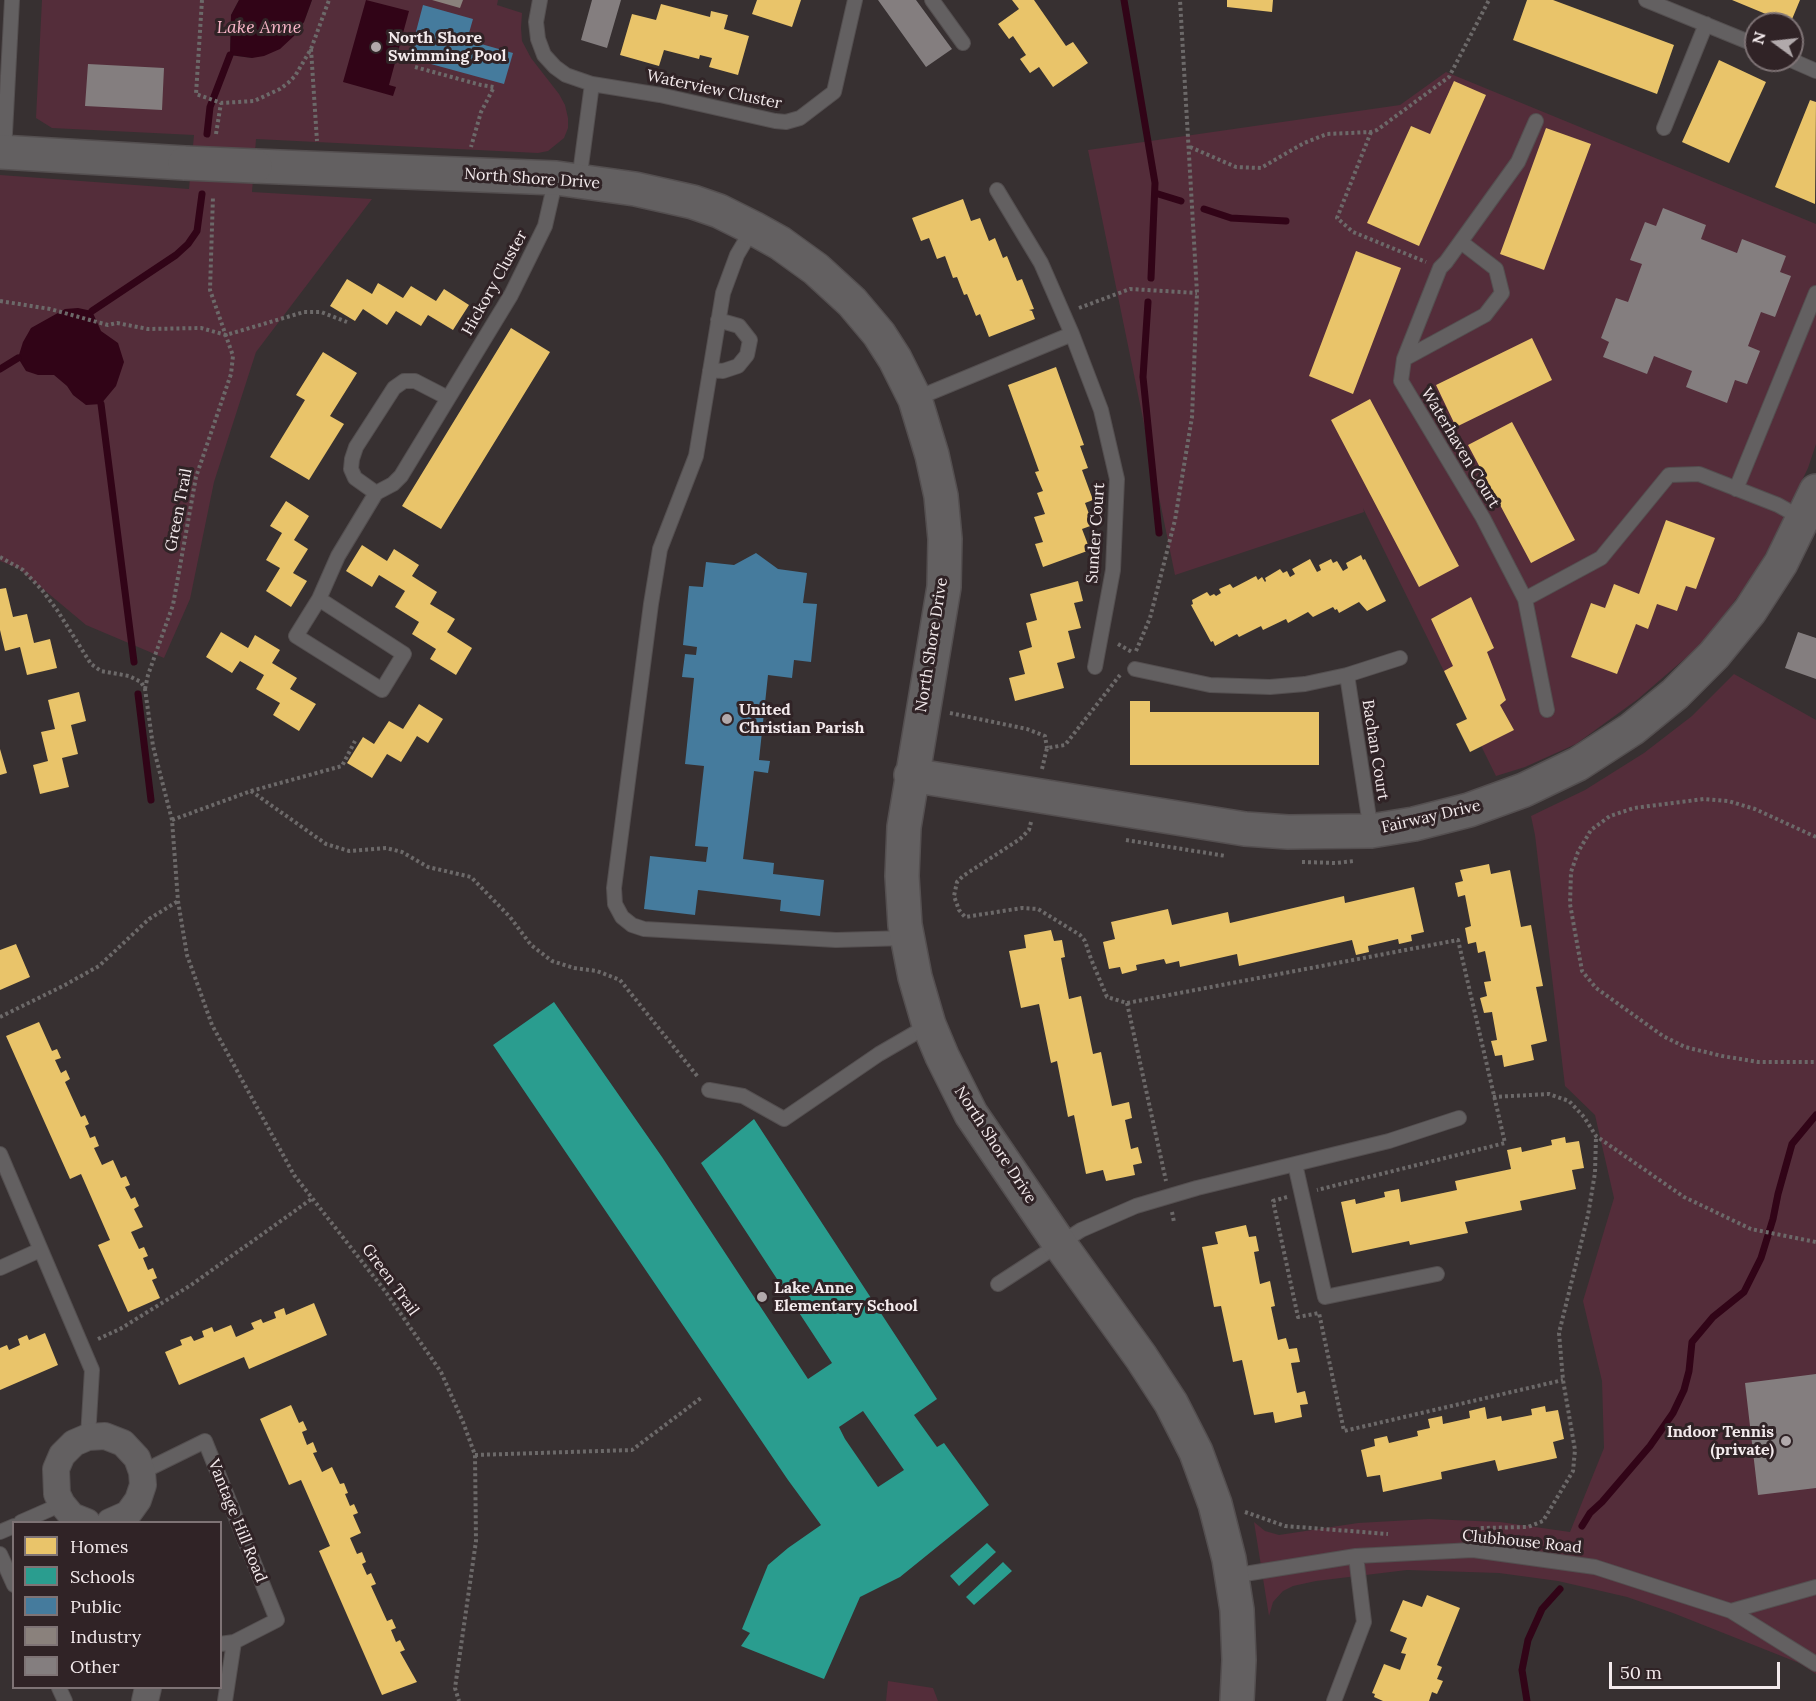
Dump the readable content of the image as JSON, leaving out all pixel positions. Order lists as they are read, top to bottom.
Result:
{
  "streets": {
    "street": ["North Shore Drive", "Fairway Drive"],
    "lane": [
      "Waterview Cluster",
      "Hickory Cluster",
      "Waterhaven Court",
      "Sunder Court",
      "Bachan Court",
      "Vantage Hill Road",
      "Clubhouse Road"
    ],
    "path": ["Green Trail"]
  },
  "crossings": [
    ["North Shore Drive", "Hickory Cluster"],
    ["North Shore Drive", "Fairway Drive"],
    ["North Shore Drive", "Clubhouse Road"],
    ["Bachan Court", "Fairway Drive"]
  ],
  "water": ["Lake Anne"],
  "places": [
    "North Shore Swimming Pool",
    "United Christian Parish",
    "Lake Anne Elementary School",
    "Indoor Tennis (private)"
  ],
  "legend": [
    "Homes",
    "Schools",
    "Public",
    "Industry",
    "Other"
  ],
  "scale_bar": "50 m",
  "north": "left"
}
